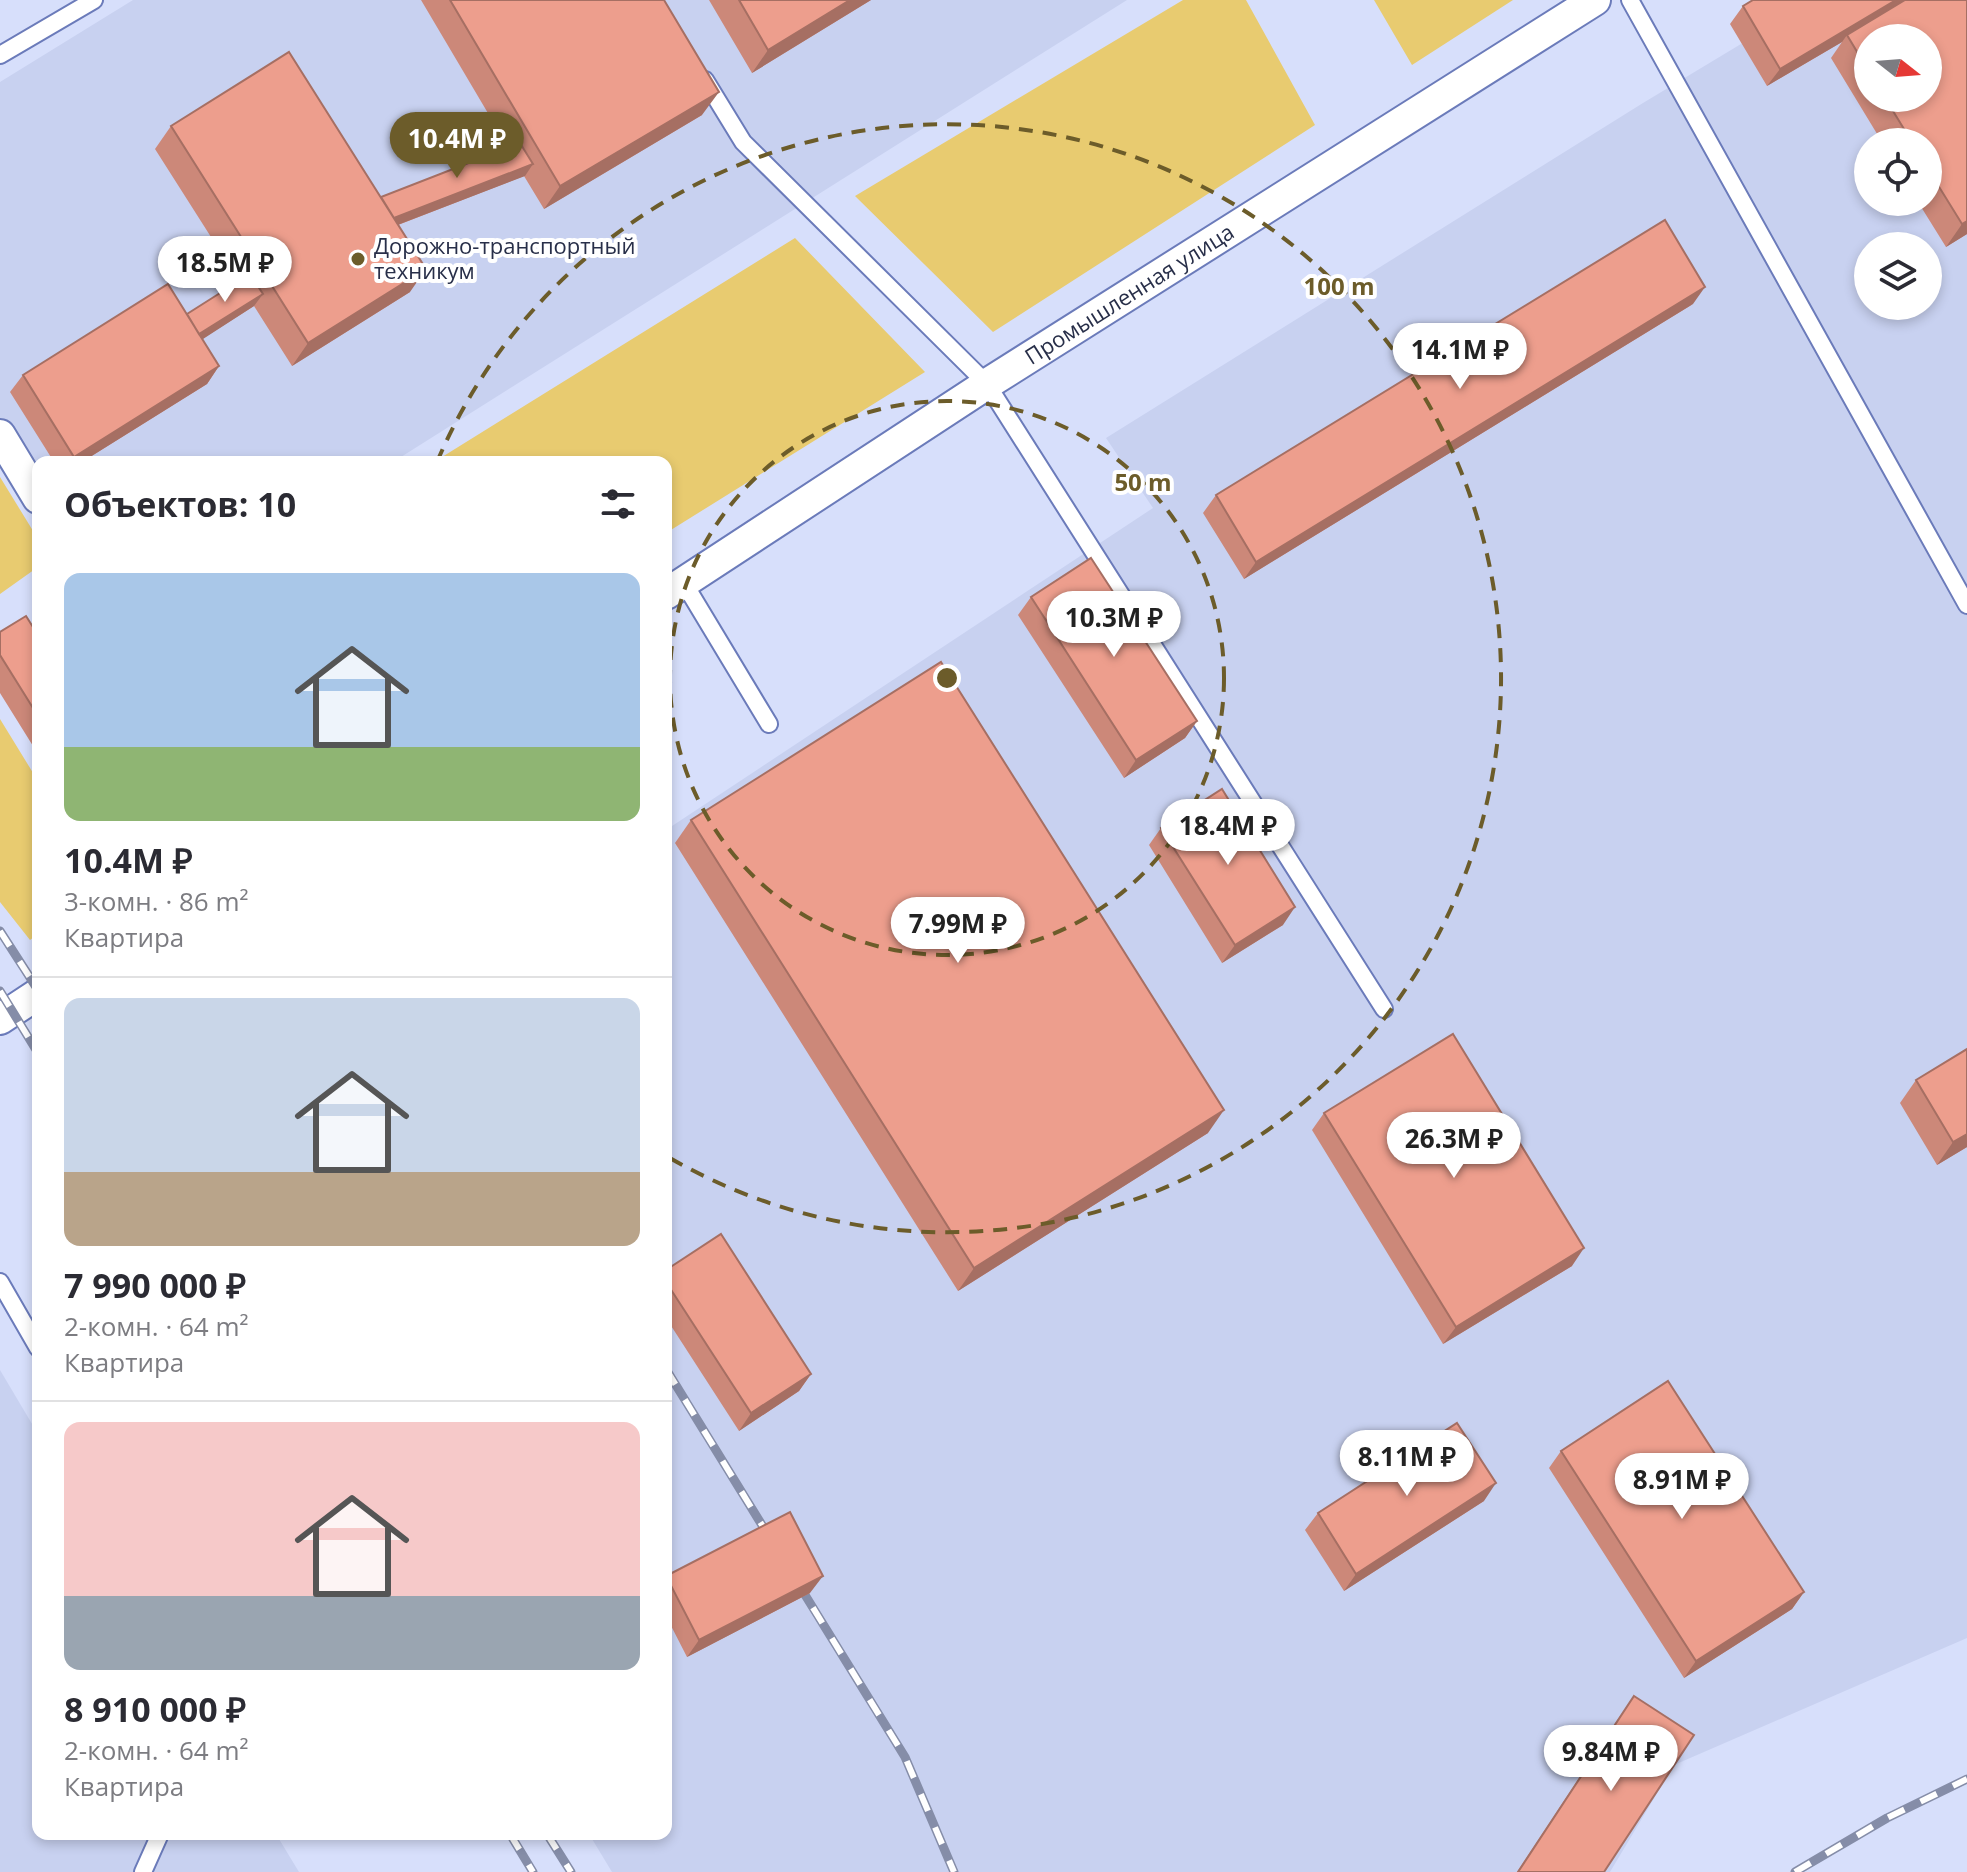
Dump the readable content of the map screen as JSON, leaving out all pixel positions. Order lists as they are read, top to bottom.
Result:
{
  "streets": {
    "street": ["Промышленная улица"]
  },
  "places": ["Дорожно-транспортный техникум"],
  "north": "right",
  "page": {
    "price": [
      "10.4M ₽",
      "18.5M ₽",
      "14.1M ₽",
      "10.3M ₽",
      "18.4M ₽",
      "7.99M ₽",
      "26.3M ₽",
      "8.11M ₽",
      "8.91M ₽",
      "9.84M ₽"
    ],
    "heading": "Объектов: 10",
    "list": [
      {
        "name": "10.4M ₽",
        "note": "3-комн. · 86 m² · Квартира"
      },
      {
        "name": "7 990 000 ₽",
        "note": "2-комн. · 64 m² · Квартира"
      },
      {
        "name": "8 910 000 ₽",
        "note": "2-комн. · 64 m² · Квартира"
      }
    ]
  },
  "rings": ["100 m", "50 m"]
}
